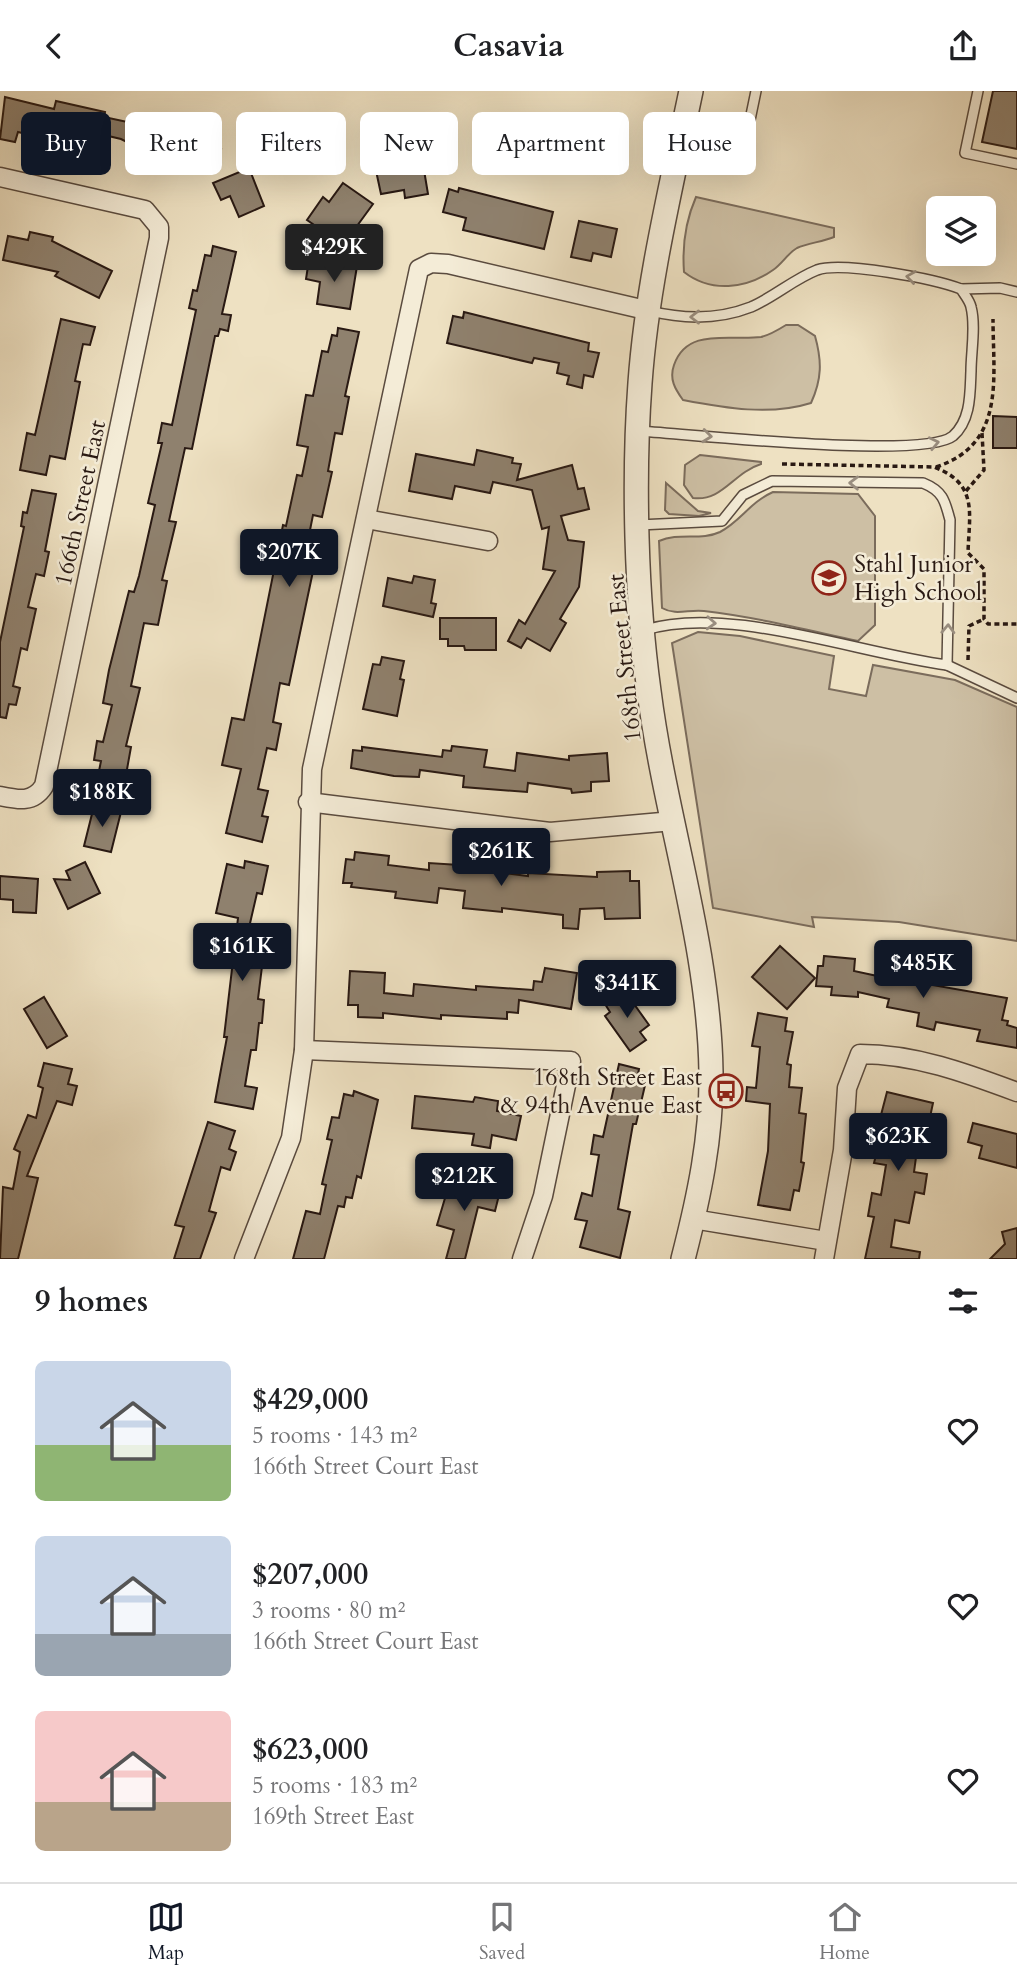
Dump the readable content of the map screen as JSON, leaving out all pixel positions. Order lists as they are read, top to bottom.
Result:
{
  "streets": {
    "street": ["166th Street East", "168th Street East"]
  },
  "places": {
    "school or university": ["Stahl Junior High School"],
    "bus stop": ["168th Street East & 94th Avenue East"]
  },
  "page": {
    "header": "Casavia",
    "chip": [
      "Buy",
      "Rent",
      "Filters",
      "New",
      "Apartment",
      "House"
    ],
    "price": [
      "$429K",
      "$207K",
      "$188K",
      "$261K",
      "$161K",
      "$485K",
      "$341K",
      "$623K",
      "$212K"
    ],
    "heading": "9 homes",
    "list": [
      {
        "name": "$429,000",
        "note": "5 rooms · 143 m² · 166th Street Court East"
      },
      {
        "name": "$207,000",
        "note": "3 rooms · 80 m² · 166th Street Court East"
      },
      {
        "name": "$623,000",
        "note": "5 rooms · 183 m² · 169th Street East"
      }
    ],
    "tabs": ["Map", "Saved", "Home"]
  }
}
